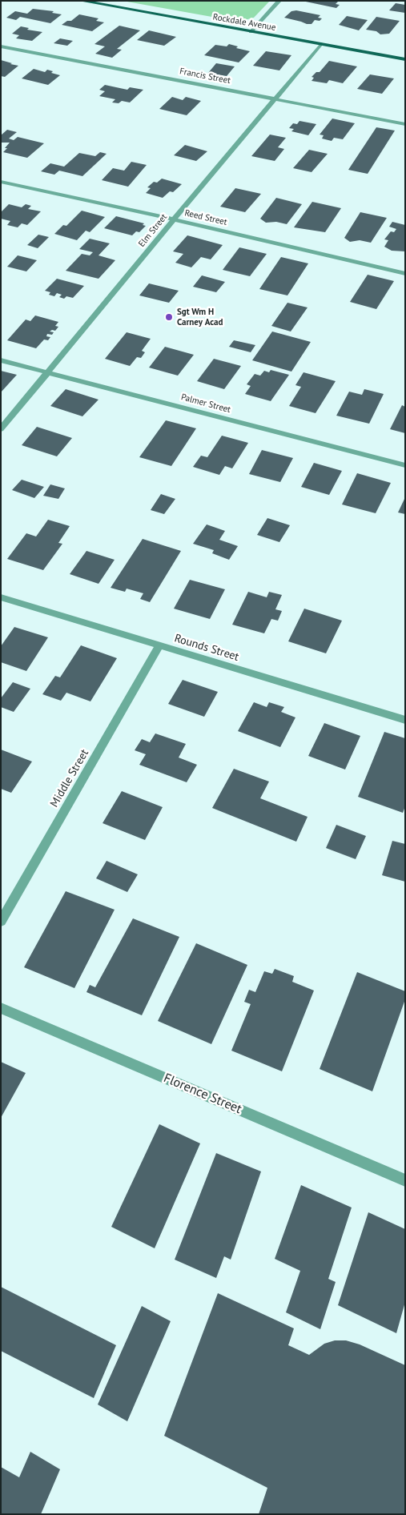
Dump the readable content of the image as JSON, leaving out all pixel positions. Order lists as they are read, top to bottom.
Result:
{
  "streets": {
    "main road": ["Rockdale Avenue"],
    "street": [
      "Francis Street",
      "Reed Street",
      "Elm Street",
      "Palmer Street",
      "Rounds Street",
      "Middle Street",
      "Florence Street"
    ]
  },
  "crossings": [
    ["Rockdale Avenue", "Elm Street"],
    ["Francis Street", "Elm Street"],
    ["Reed Street", "Elm Street"],
    ["Elm Street", "Palmer Street"],
    ["Rounds Street", "Middle Street"]
  ],
  "places": ["Sgt Wm H Carney Acad"]
}
